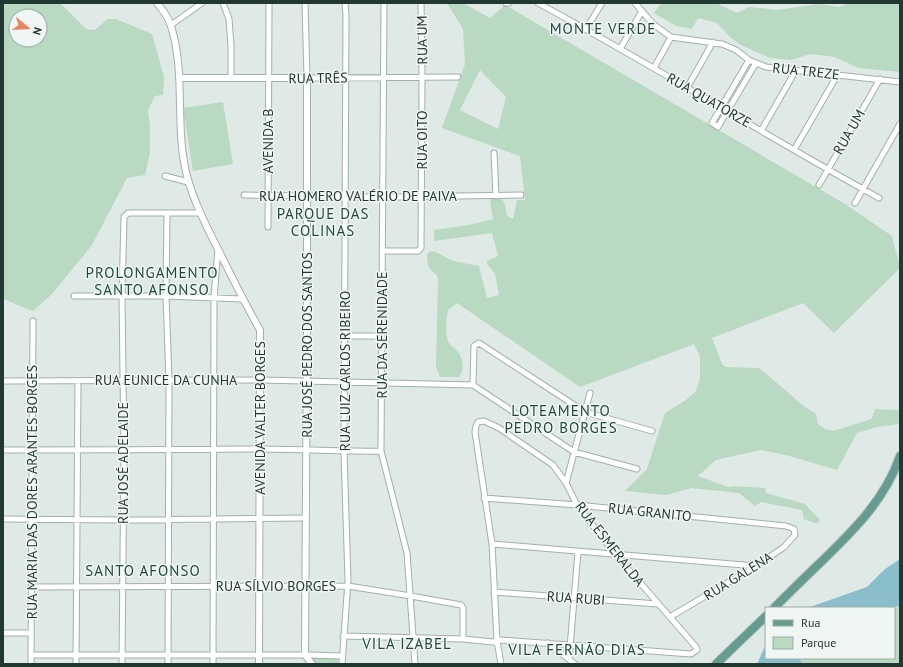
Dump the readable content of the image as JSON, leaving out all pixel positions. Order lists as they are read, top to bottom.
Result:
{
  "streets": {
    "street": [
      "RUA UM",
      "RUA TREZE",
      "RUA TRÊS",
      "RUA QUATORZE",
      "RUA OITO",
      "AVENIDA B",
      "RUA HOMERO VALÉRIO DE PAIVA",
      "RUA DA SERENIDADE",
      "RUA JOSÉ PEDRO DOS SANTOS",
      "RUA LUIZ CARLOS RIBEIRO",
      "RUA EUNICE DA CUNHA",
      "AVENIDA VALTER BORGES",
      "RUA JOSÉ ADELAIDE",
      "RUA MARIA DAS DORES ARANTES BORGES",
      "RUA GRANITO",
      "RUA ESMERALDA",
      "RUA GALENA",
      "RUA SÍLVIO BORGES",
      "RUA RUBI"
    ]
  },
  "crossings": [
    ["RUA UM", "RUA TREZE"],
    ["RUA UM", "RUA TRÊS"],
    ["RUA UM", "RUA QUATORZE"],
    ["RUA UM", "RUA OITO"],
    ["RUA TRÊS", "RUA OITO"],
    ["RUA TRÊS", "AVENIDA B"],
    ["RUA TRÊS", "RUA DA SERENIDADE"],
    ["RUA TRÊS", "RUA JOSÉ PEDRO DOS SANTOS"],
    ["RUA TRÊS", "RUA LUIZ CARLOS RIBEIRO"],
    ["RUA TRÊS", "AVENIDA VALTER BORGES"],
    ["RUA OITO", "RUA HOMERO VALÉRIO DE PAIVA"],
    ["RUA OITO", "RUA DA SERENIDADE"],
    ["AVENIDA B", "RUA HOMERO VALÉRIO DE PAIVA"],
    ["RUA HOMERO VALÉRIO DE PAIVA", "RUA DA SERENIDADE"],
    ["RUA HOMERO VALÉRIO DE PAIVA", "RUA JOSÉ PEDRO DOS SANTOS"],
    ["RUA HOMERO VALÉRIO DE PAIVA", "RUA LUIZ CARLOS RIBEIRO"],
    ["RUA DA SERENIDADE", "RUA EUNICE DA CUNHA"],
    ["RUA DA SERENIDADE", "RUA SÍLVIO BORGES"],
    ["RUA JOSÉ PEDRO DOS SANTOS", "RUA EUNICE DA CUNHA"],
    ["RUA JOSÉ PEDRO DOS SANTOS", "RUA SÍLVIO BORGES"],
    ["RUA LUIZ CARLOS RIBEIRO", "RUA EUNICE DA CUNHA"],
    ["RUA LUIZ CARLOS RIBEIRO", "RUA SÍLVIO BORGES"],
    ["RUA EUNICE DA CUNHA", "AVENIDA VALTER BORGES"],
    ["RUA EUNICE DA CUNHA", "RUA JOSÉ ADELAIDE"],
    ["RUA EUNICE DA CUNHA", "RUA MARIA DAS DORES ARANTES BORGES"],
    ["AVENIDA VALTER BORGES", "RUA SÍLVIO BORGES"],
    ["RUA JOSÉ ADELAIDE", "RUA SÍLVIO BORGES"],
    ["RUA MARIA DAS DORES ARANTES BORGES", "RUA SÍLVIO BORGES"],
    ["RUA GRANITO", "RUA ESMERALDA"],
    ["RUA GRANITO", "RUA GALENA"],
    ["RUA ESMERALDA", "RUA GALENA"],
    ["RUA ESMERALDA", "RUA RUBI"]
  ],
  "districts": [
    "MONTE VERDE",
    "PARQUE DAS COLINAS",
    "PROLONGAMENTO SANTO AFONSO",
    "LOTEAMENTO PEDRO BORGES",
    "SANTO AFONSO",
    "VILA IZABEL",
    "VILA FERNÃO DIAS"
  ],
  "legend": ["Rua", "Parque"],
  "north": "right"
}
